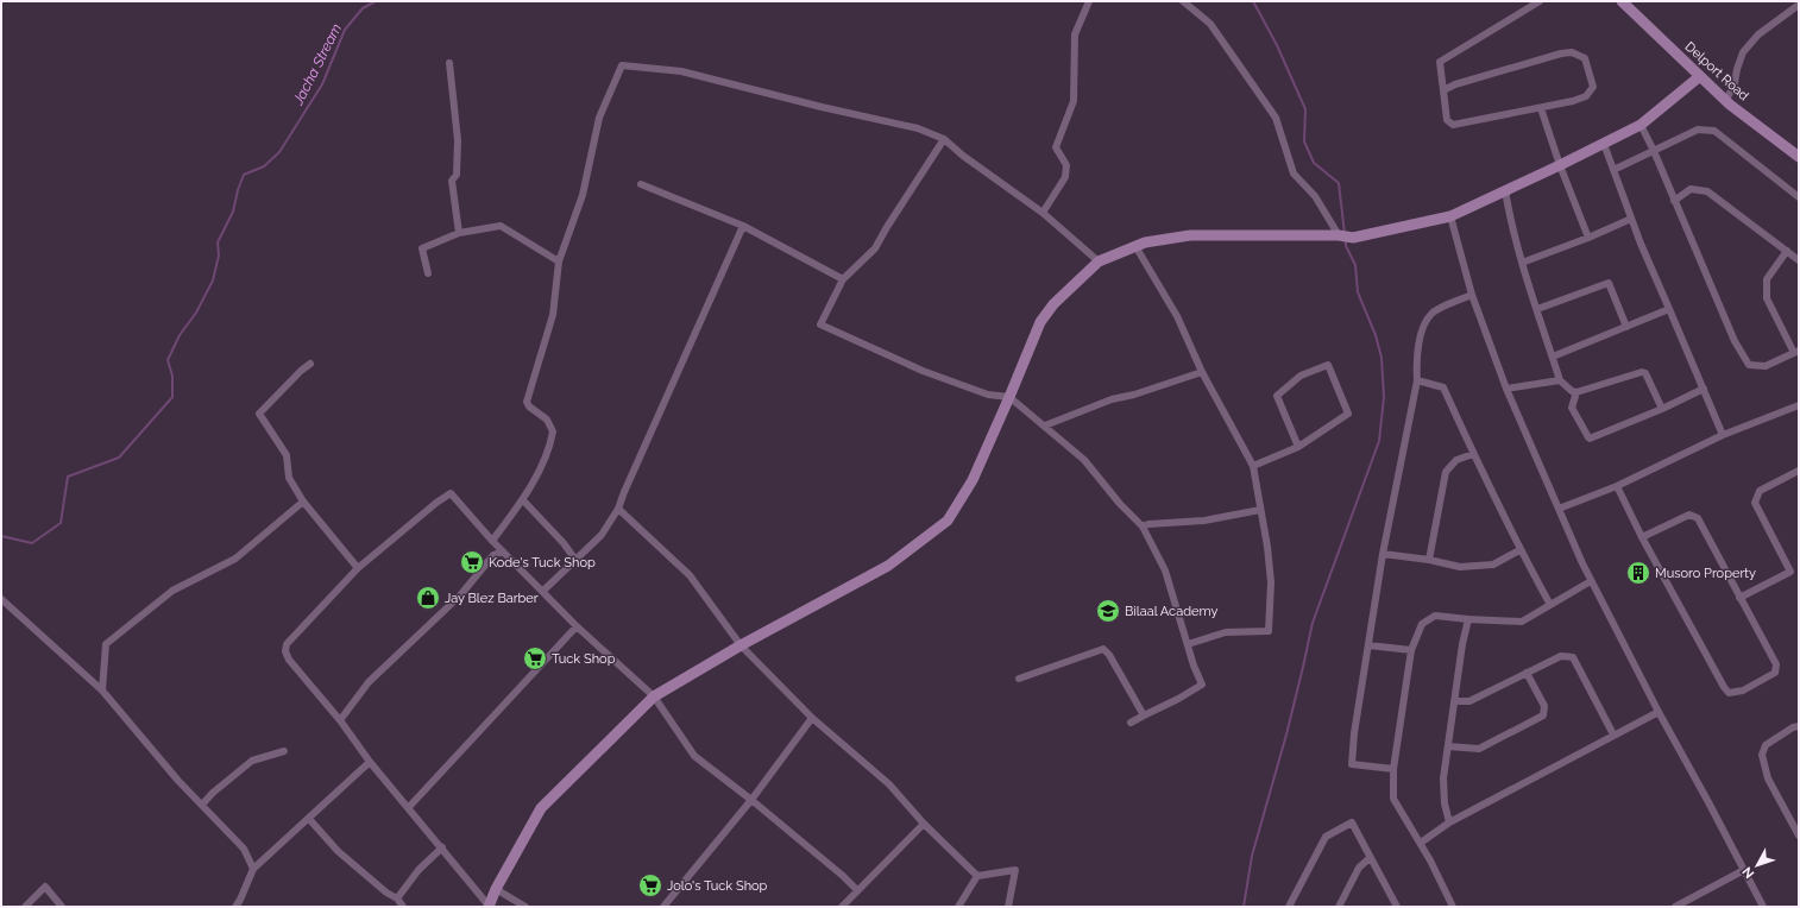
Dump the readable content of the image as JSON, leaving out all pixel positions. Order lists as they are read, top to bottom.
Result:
{
  "streets": {
    "street": ["Delport Road"]
  },
  "water": ["Jacha Stream"],
  "places": {
    "supermarket": ["Kode's Tuck Shop", "Tuck Shop", "Jolo's Tuck Shop"],
    "building": ["Musoro Property"],
    "shop": ["Jay Blez Barber"],
    "school or university": ["Bilaal Academy"]
  },
  "north": "bottom left"
}
